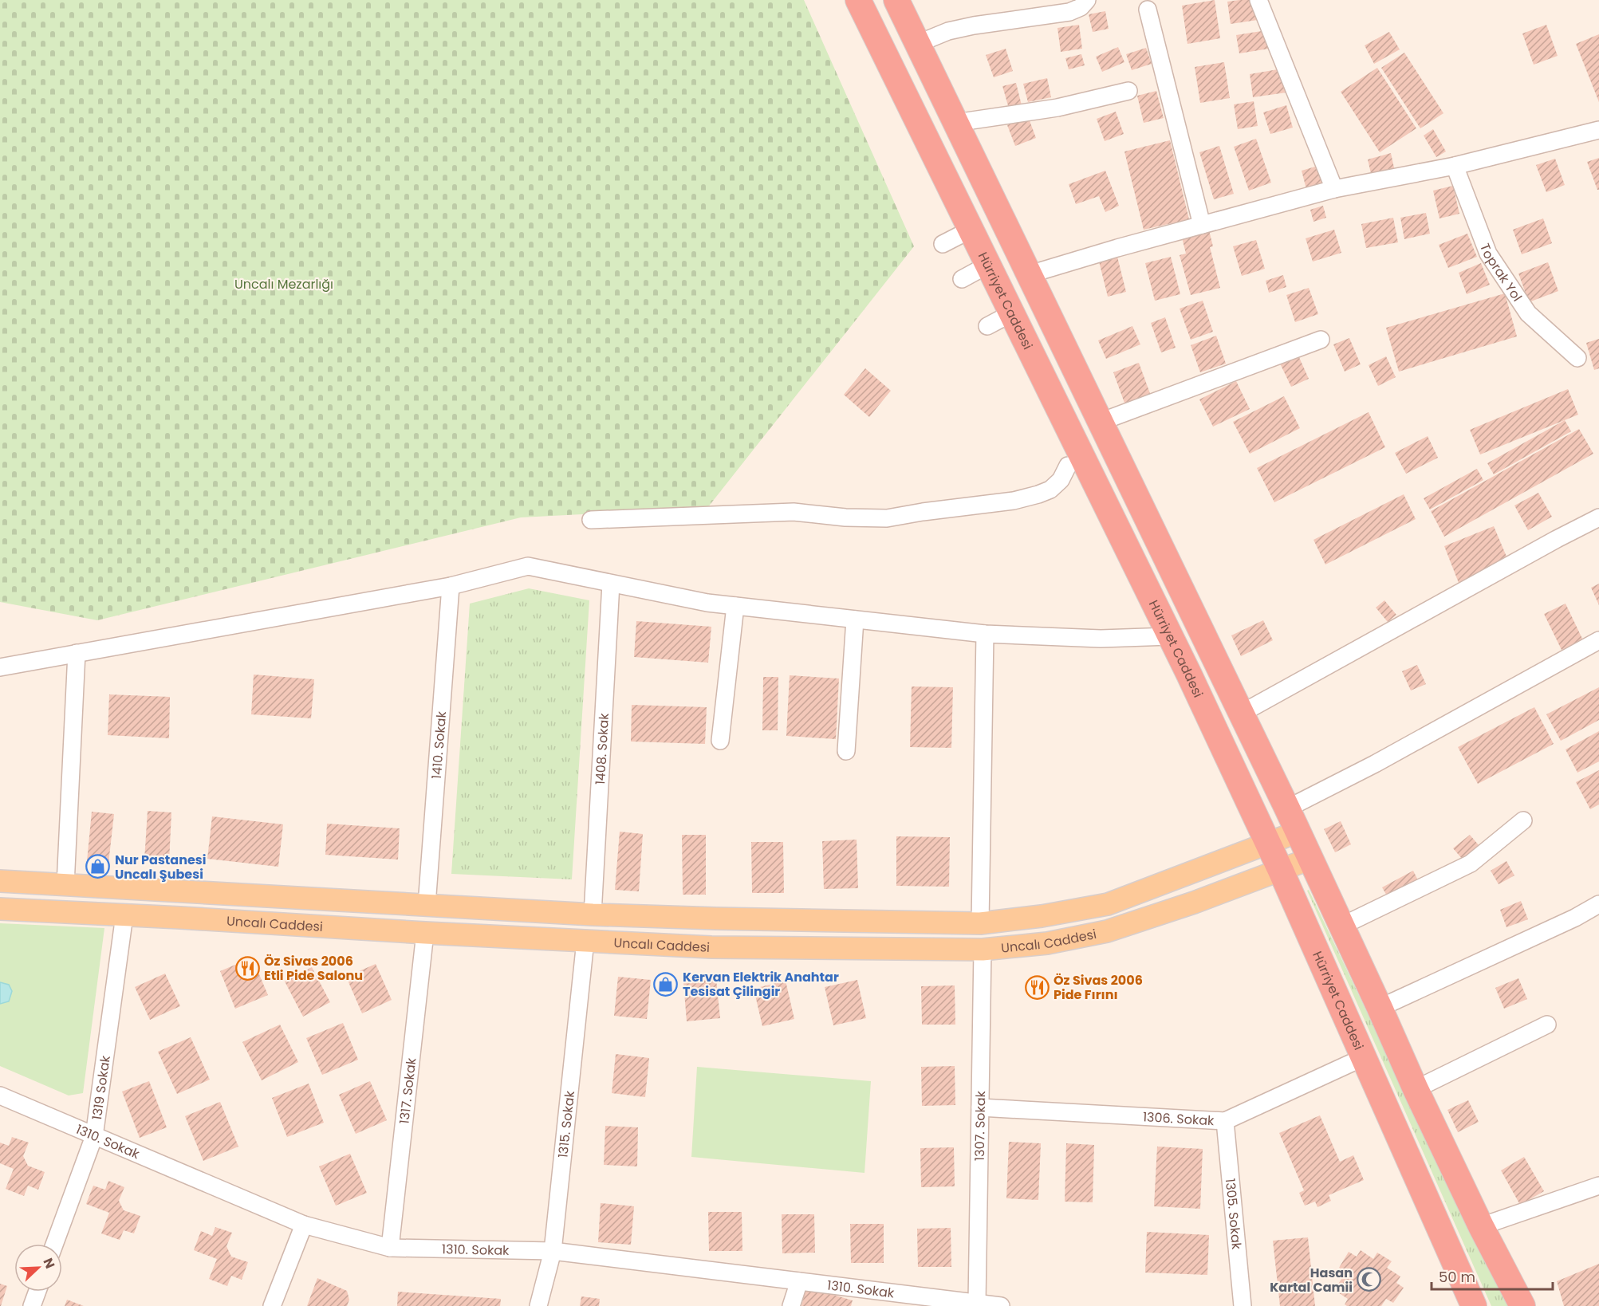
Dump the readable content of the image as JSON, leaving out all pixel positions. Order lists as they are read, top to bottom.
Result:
{
  "streets": {
    "highway": ["Hürriyet Caddesi"],
    "main road": ["Uncalı Caddesi"],
    "street": [
      "Toprak Yol",
      "1410. Sokak",
      "1408. Sokak",
      "1319 Sokak",
      "1317. Sokak",
      "1306. Sokak",
      "1315. Sokak",
      "1307. Sokak",
      "1310. Sokak",
      "1305. Sokak"
    ]
  },
  "crossings": [
    ["Hürriyet Caddesi", "Uncalı Caddesi"],
    ["Hürriyet Caddesi", "1306. Sokak"],
    ["1410. Sokak", "Uncalı Caddesi"],
    ["1408. Sokak", "Uncalı Caddesi"],
    ["Uncalı Caddesi", "1319 Sokak"],
    ["Uncalı Caddesi", "1317. Sokak"],
    ["Uncalı Caddesi", "1315. Sokak"],
    ["Uncalı Caddesi", "1307. Sokak"],
    ["1319 Sokak", "1310. Sokak"],
    ["1317. Sokak", "1310. Sokak"],
    ["1306. Sokak", "1307. Sokak"],
    ["1306. Sokak", "1305. Sokak"],
    ["1315. Sokak", "1310. Sokak"],
    ["1307. Sokak", "1310. Sokak"]
  ],
  "parks": ["Uncalı Mezarlığı"],
  "places": {
    "shop": ["Nur Pastanesi Uncalı Şubesi", "Kervan Elektrik Anahtar Tesisat Çilingir"],
    "restaurant": ["Öz Sivas 2006 Etli Pide Salonu", "Öz Sivas 2006 Pide Fırını"],
    "mosque": ["Hasan Kartal Camii"]
  },
  "scale_bar": "50 m",
  "north": "top right"
}
